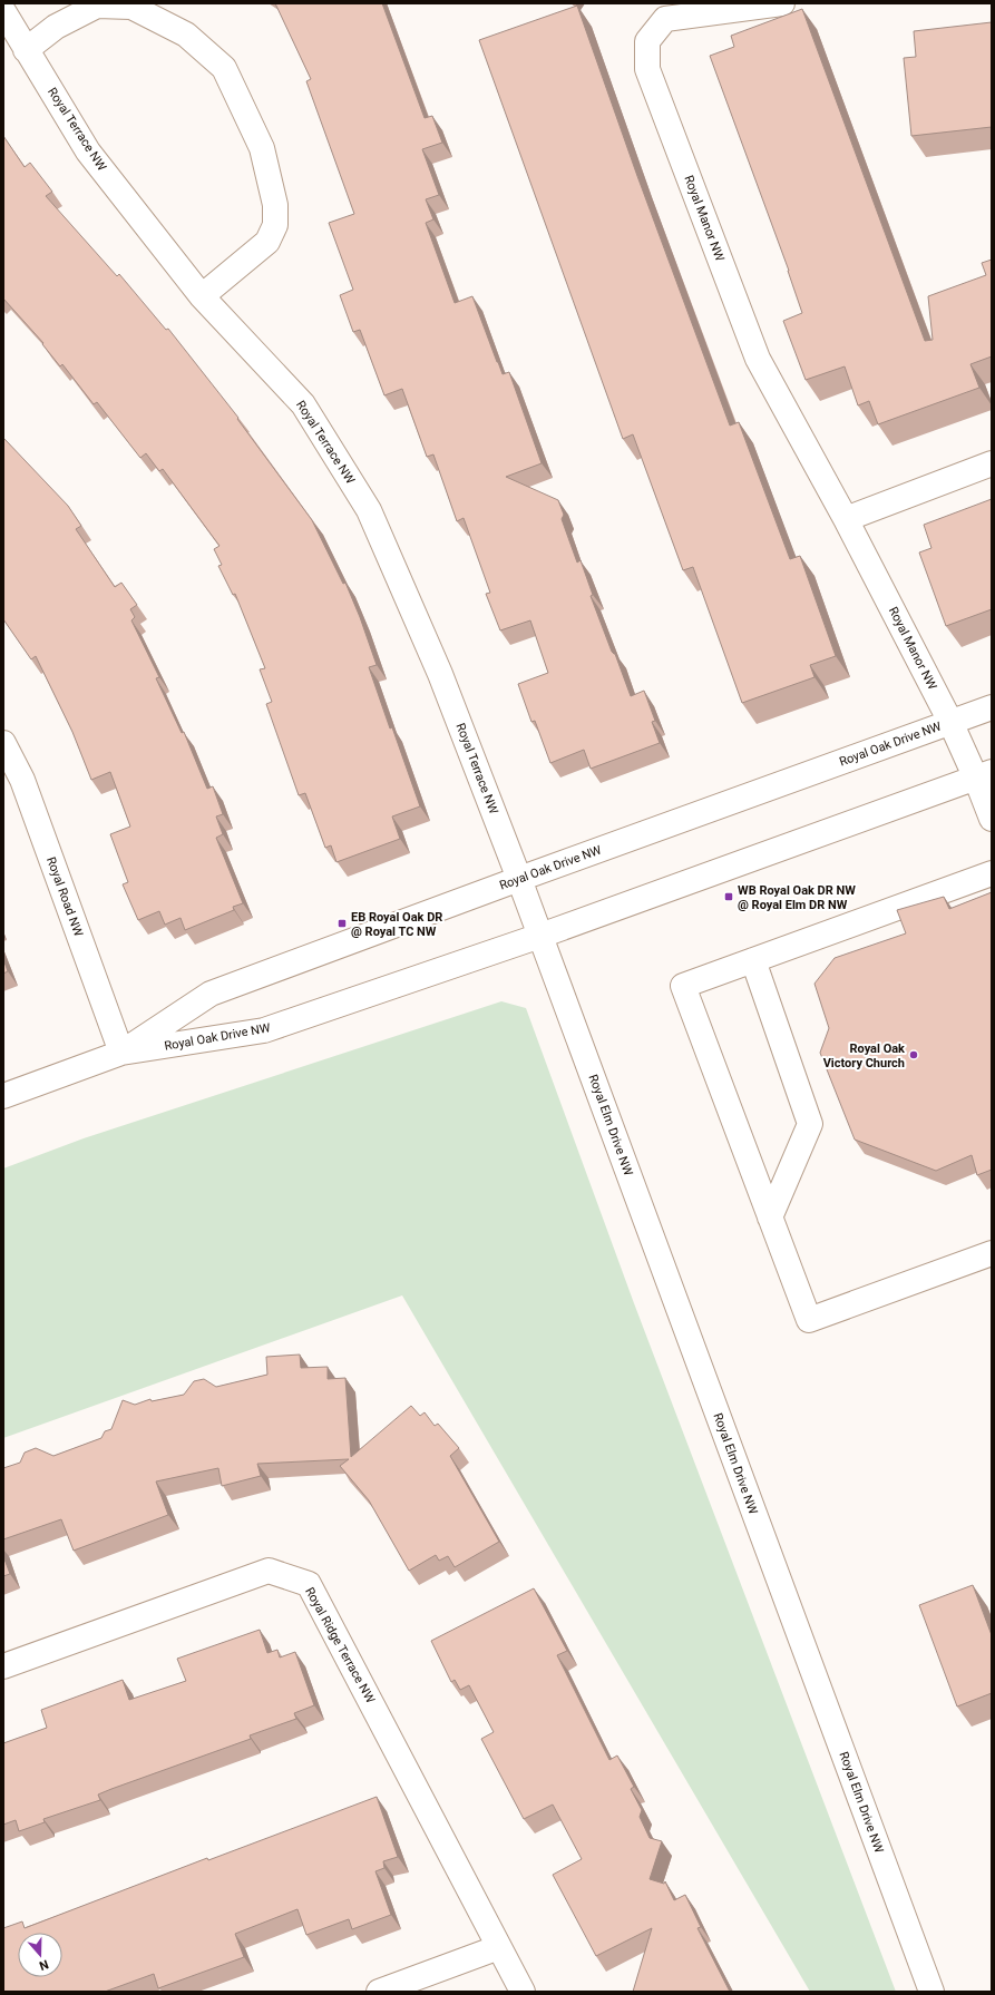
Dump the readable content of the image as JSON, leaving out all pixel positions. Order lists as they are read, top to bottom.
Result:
{
  "streets": {
    "street": [
      "Royal Terrace NW",
      "Royal Manor NW",
      "Royal Oak Drive NW",
      "Royal Road NW",
      "Royal Elm Drive NW",
      "Royal Ridge Terrace NW"
    ]
  },
  "crossings": [
    ["Royal Terrace NW", "Royal Oak Drive NW"],
    ["Royal Terrace NW", "Royal Elm Drive NW"],
    ["Royal Manor NW", "Royal Oak Drive NW"],
    ["Royal Oak Drive NW", "Royal Road NW"],
    ["Royal Oak Drive NW", "Royal Elm Drive NW"]
  ],
  "places": {
    "transit": ["WB Royal Oak DR NW @ Royal Elm DR NW", "EB Royal Oak DR @ Royal TC NW"],
    "other": ["Royal Oak Victory Church"]
  },
  "north": "bottom"
}
